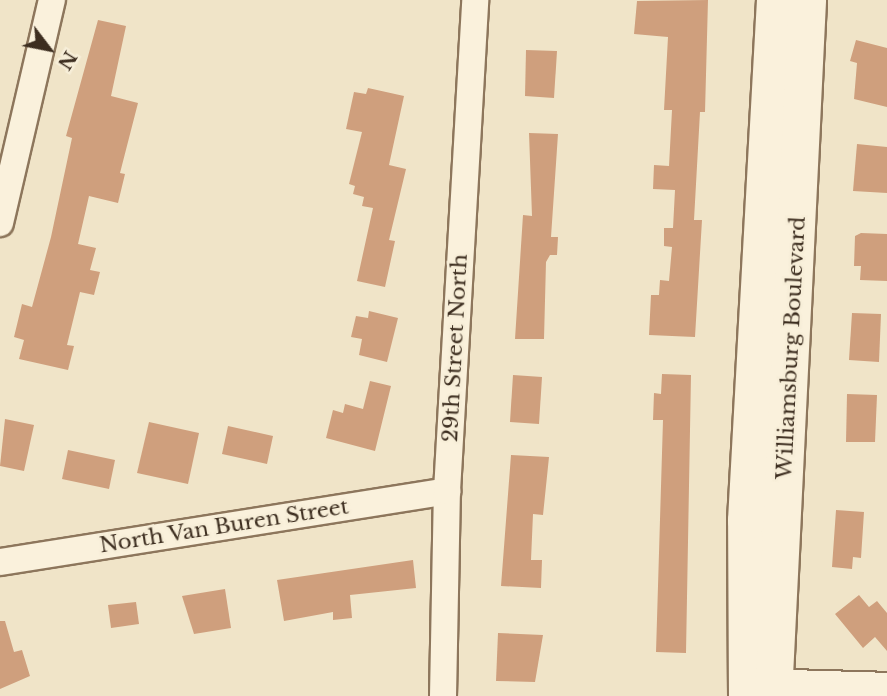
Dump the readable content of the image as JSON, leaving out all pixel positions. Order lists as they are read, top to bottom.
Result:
{
  "streets": {
    "main road": ["Williamsburg Boulevard"],
    "street": ["29th Street North", "North Van Buren Street"]
  },
  "crossings": [
    ["29th Street North", "North Van Buren Street"]
  ],
  "north": "bottom right"
}
